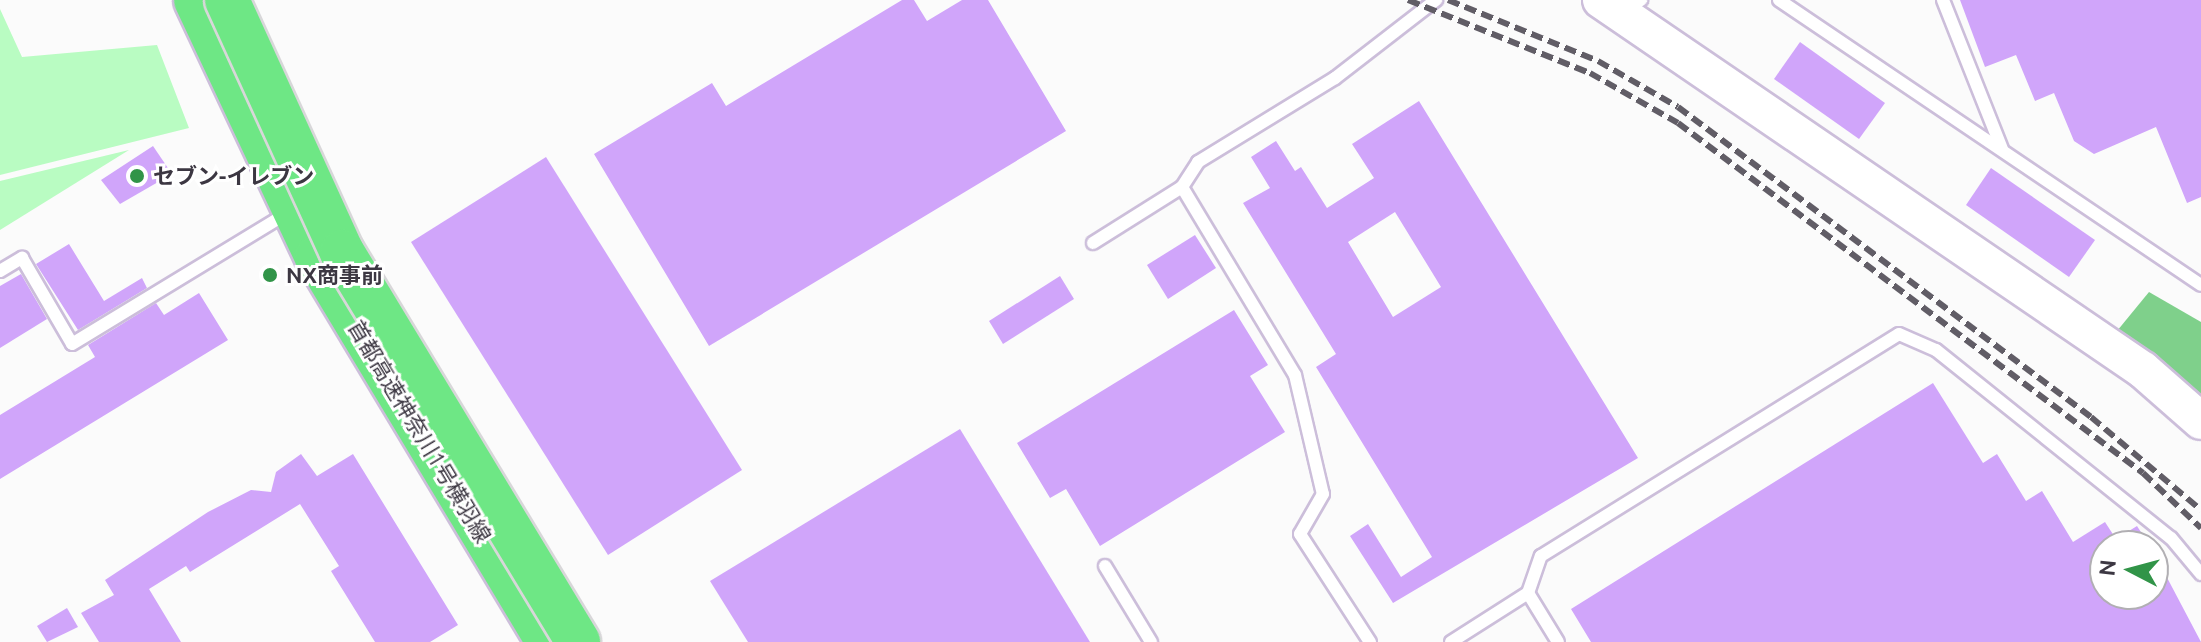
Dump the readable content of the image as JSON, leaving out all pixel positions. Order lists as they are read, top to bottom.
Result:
{
  "streets": {
    "highway": ["首都高速神奈川1号横羽線"]
  },
  "places": ["セブン-イレブン", "NX商事前"],
  "north": "left"
}
